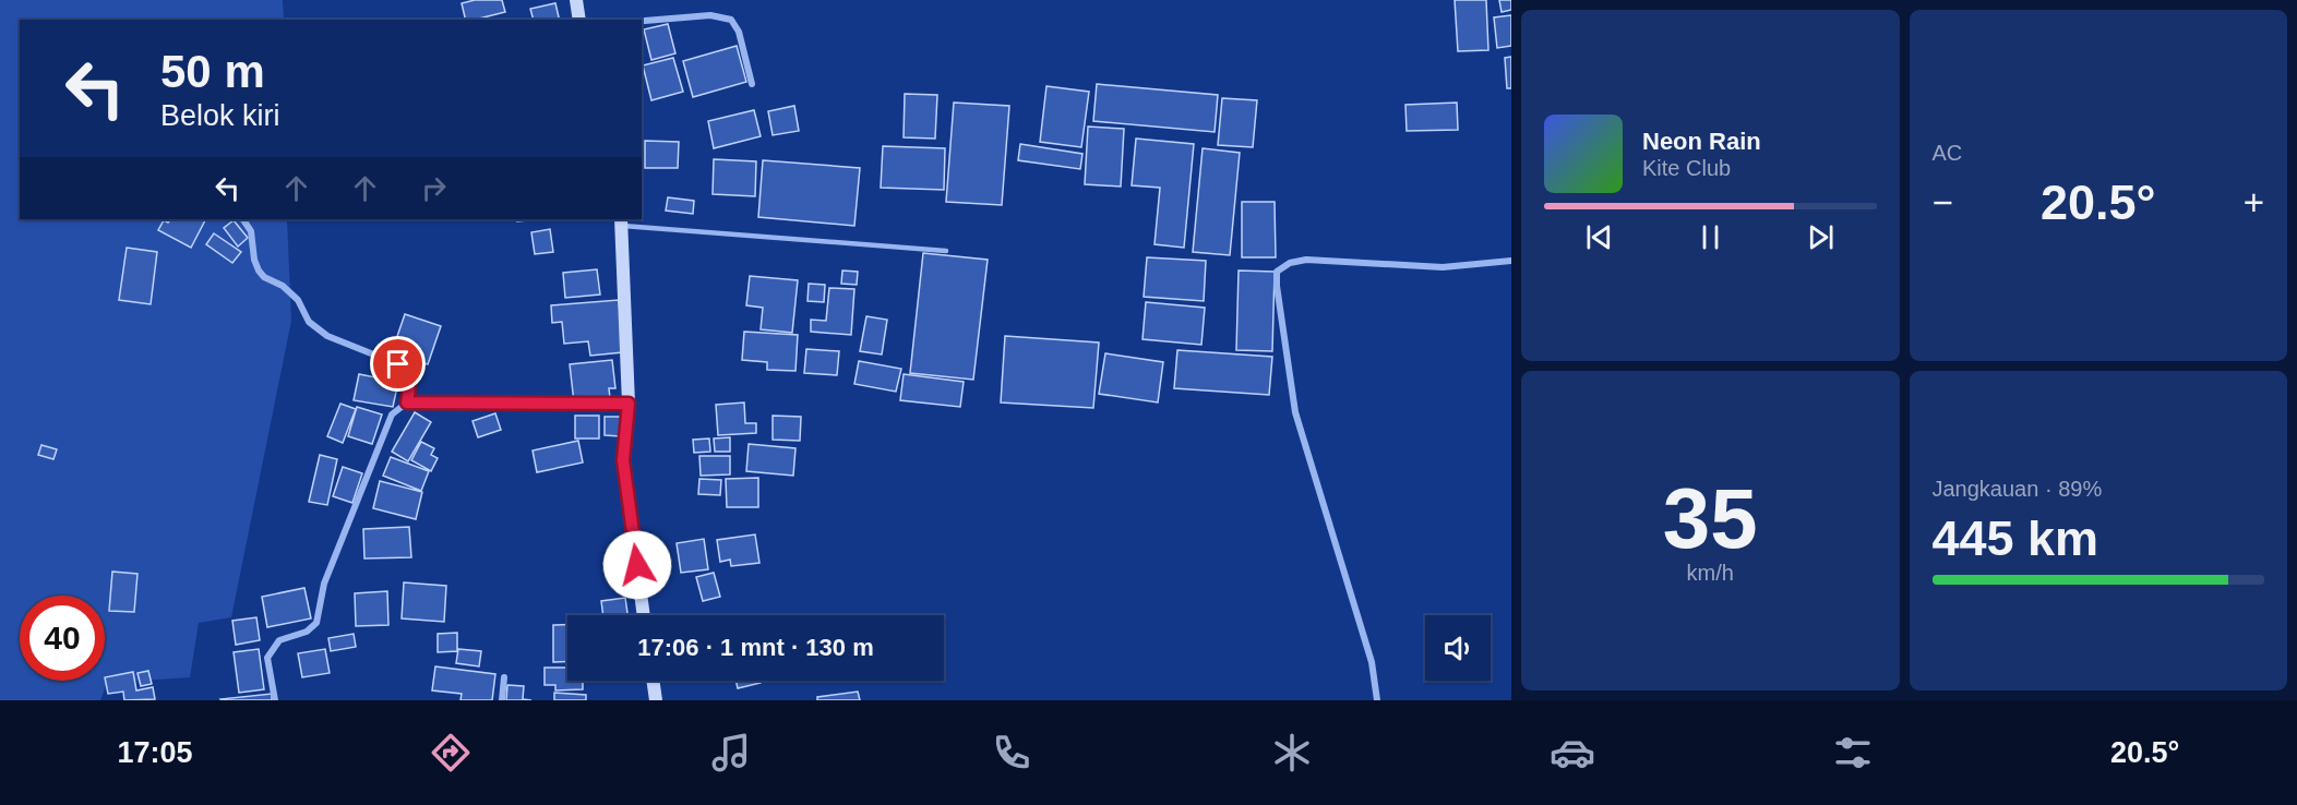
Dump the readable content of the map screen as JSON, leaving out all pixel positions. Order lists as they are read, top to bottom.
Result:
{
  "page": {
    "tile": [
      "AC",
      ["35", "km/h"],
      ["Jangkauan · 89%", "445 km"]
    ],
    "turn": ["50 m", "Belok kiri"],
    "song": ["Neon Rain", "Kite Club"],
    "heat": ["−", "20.5°", "+"],
    "limit": "40",
    "trip": "17:06 · 1 mnt · 130 m",
    "tabs": ["17:05", "20.5°"]
  }
}
